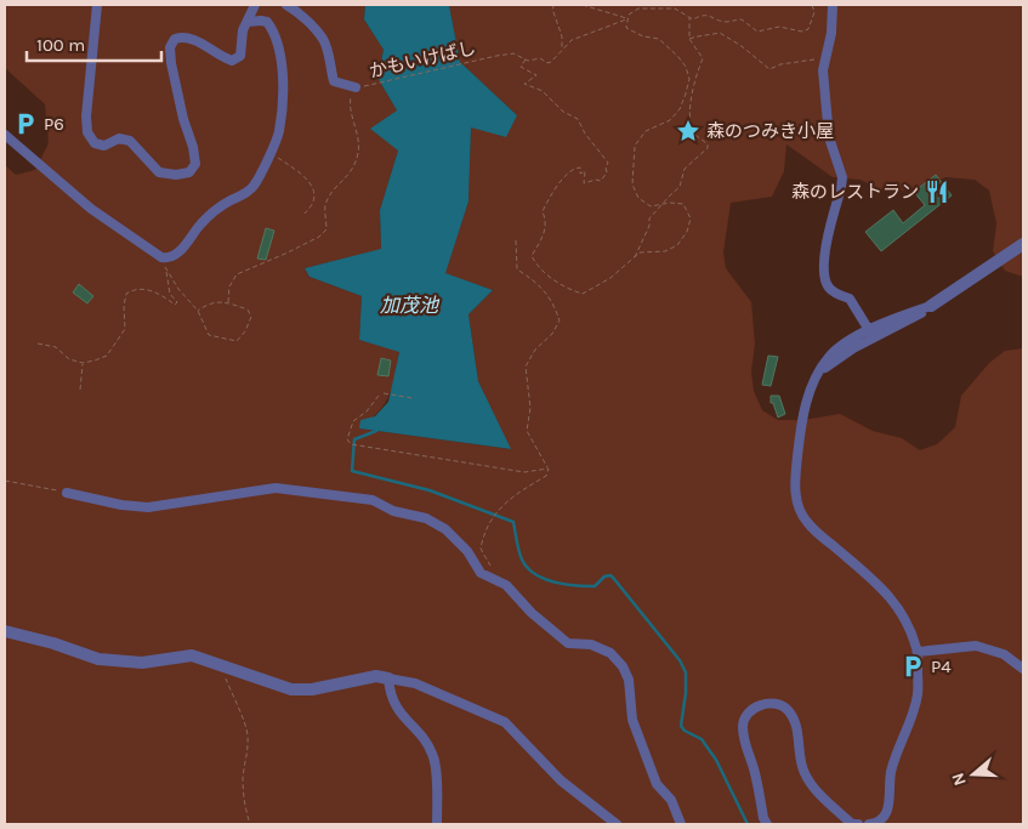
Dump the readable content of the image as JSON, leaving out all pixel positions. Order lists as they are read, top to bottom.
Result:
{
  "streets": {
    "path": ["かもいけばし"]
  },
  "water": ["加茂池"],
  "places": {
    "parking": ["P6", "P4"],
    "place": ["森のつみき小屋"],
    "restaurant": ["森のレストラン"]
  },
  "scale_bar": "100 m",
  "north": "left"
}
